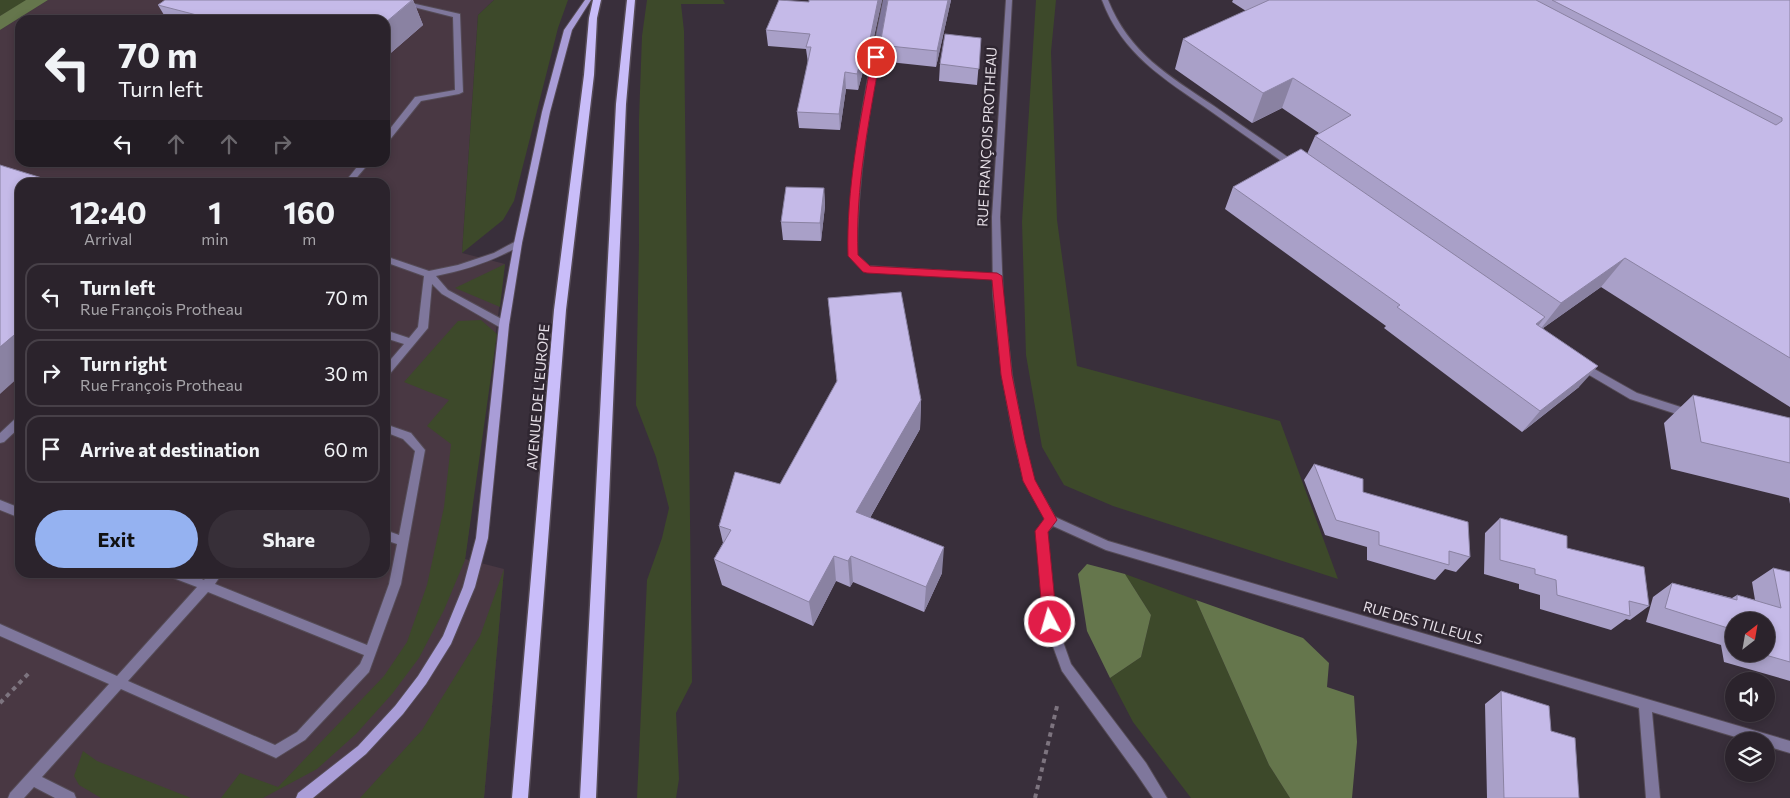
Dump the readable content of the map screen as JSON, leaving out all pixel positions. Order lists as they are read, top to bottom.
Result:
{
  "streets": {
    "main road": ["AVENUE DE L'EUROPE"],
    "street": ["RUE FRANÇOIS PROTHEAU", "RUE DES TILLEULS"]
  },
  "crossings": [
    ["RUE FRANÇOIS PROTHEAU", "RUE DES TILLEULS"]
  ],
  "north": "top right",
  "page": {
    "turn": ["70 m", "Turn left"],
    "eta": [
      "12:40",
      "Arrival",
      "1",
      "min",
      "160",
      "m"
    ],
    "list": [
      {
        "name": "Turn left",
        "note": "Rue François Protheau",
        "value": "70 m"
      },
      {
        "name": "Turn right",
        "note": "Rue François Protheau",
        "value": "30 m"
      },
      {
        "name": "Arrive at destination",
        "value": "60 m"
      }
    ],
    "buttons": ["Exit", "Share"]
  }
}
